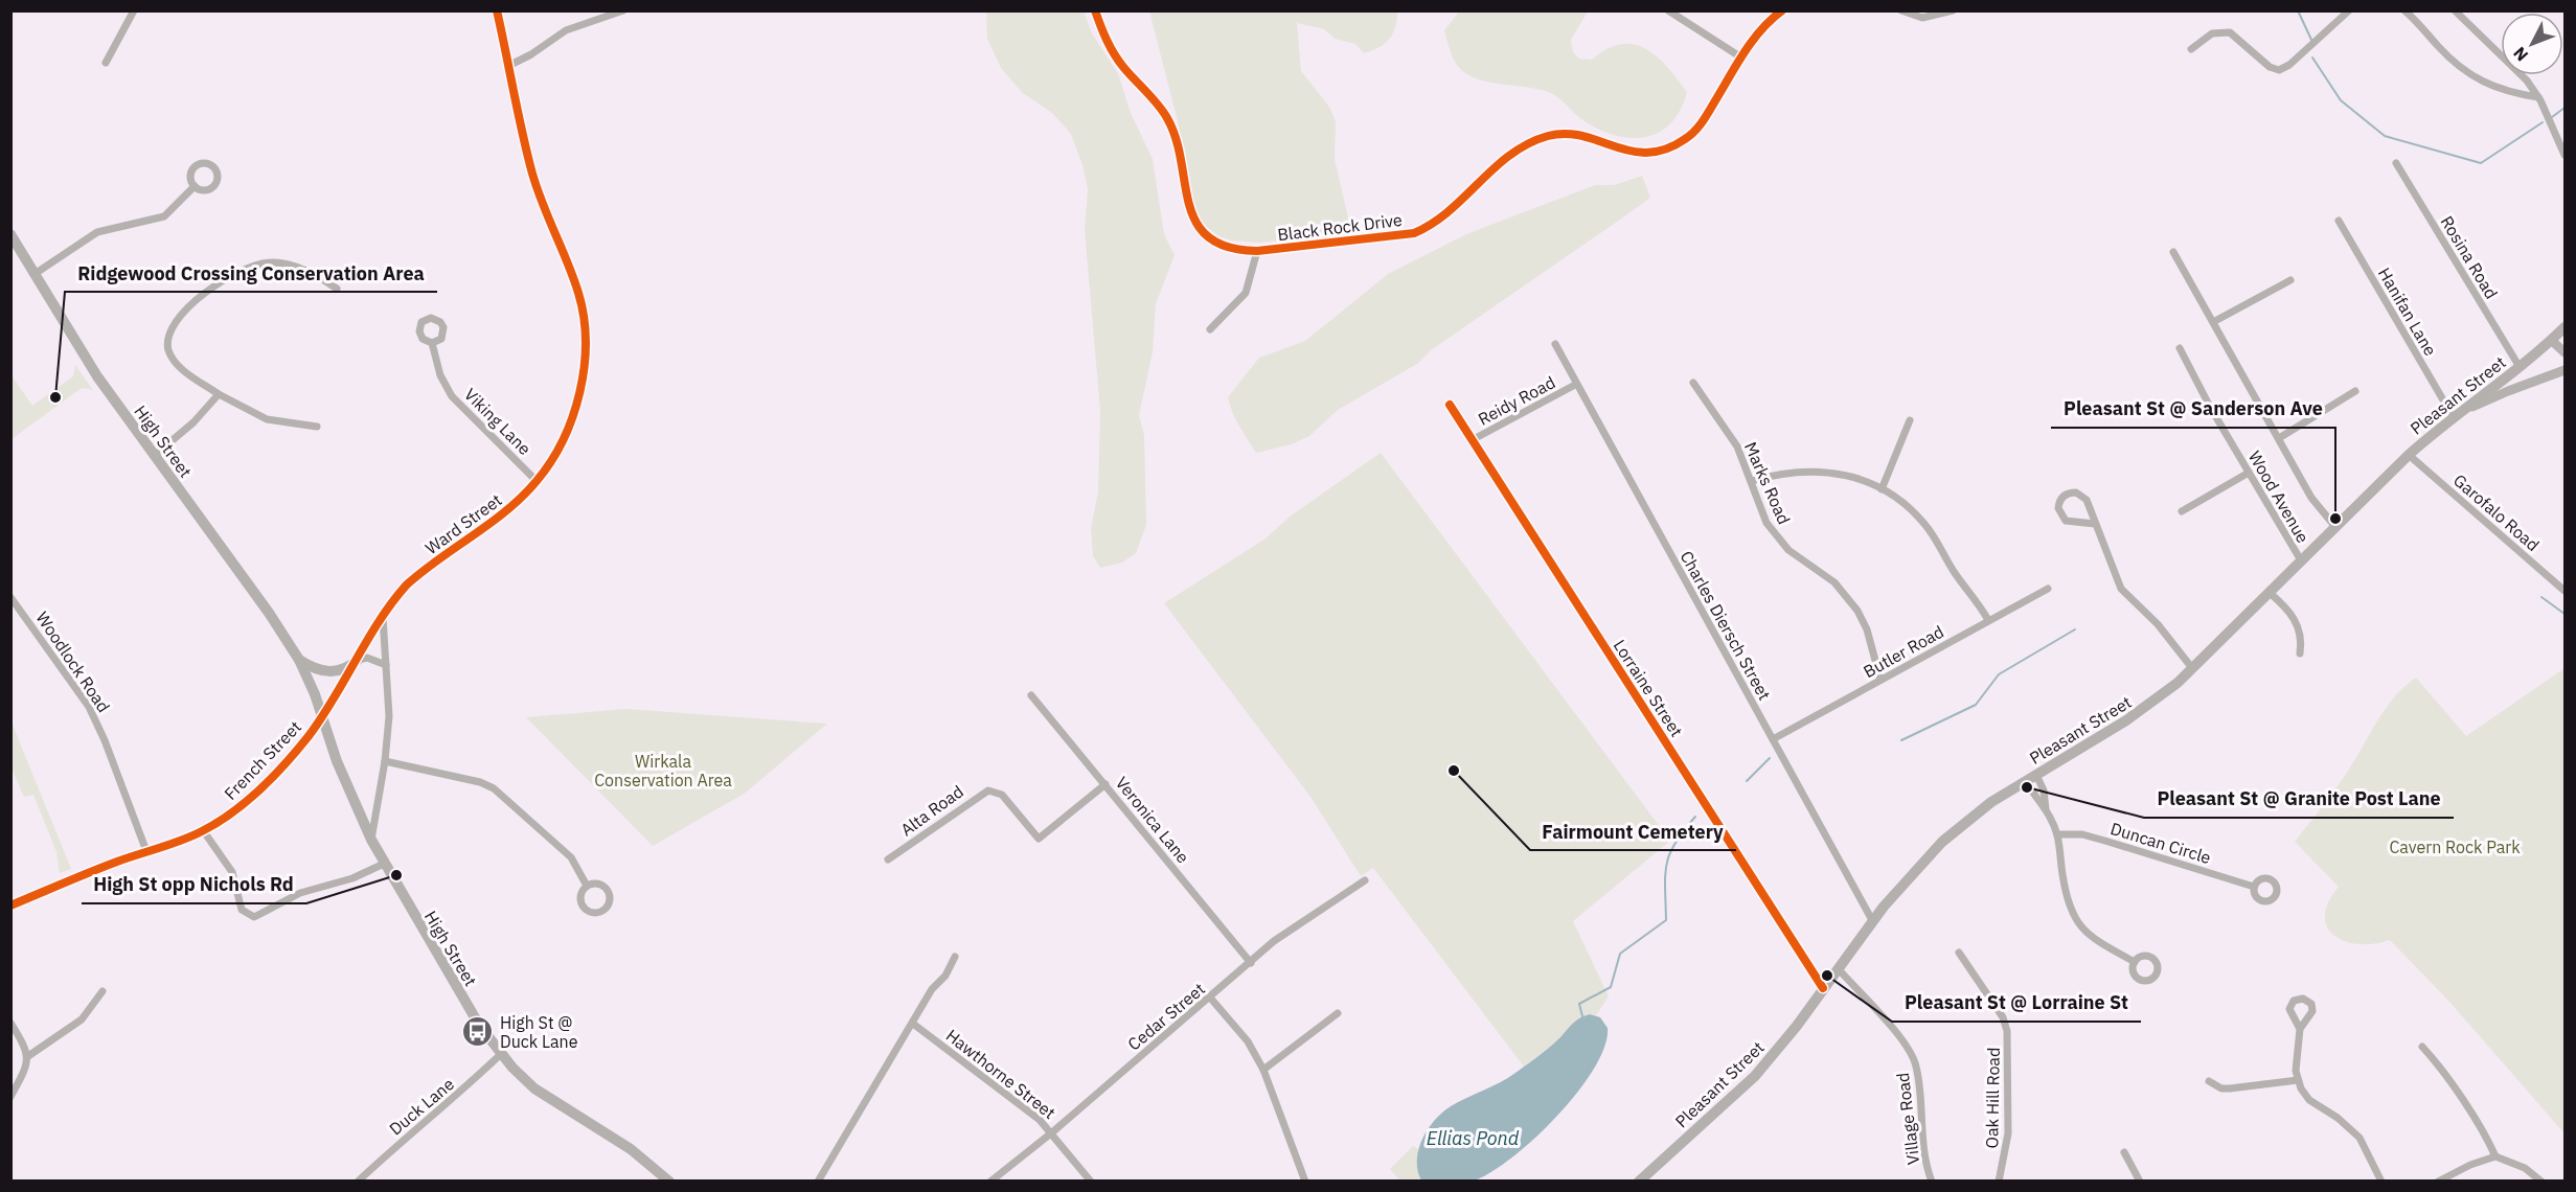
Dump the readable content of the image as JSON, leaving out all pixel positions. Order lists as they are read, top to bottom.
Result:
{
  "streets": {
    "main road": ["Pleasant Street", "High Street"],
    "street": [
      "Black Rock Drive",
      "Rosina Road",
      "Hanifan Lane",
      "Reidy Road",
      "Viking Lane",
      "Marks Road",
      "Wood Avenue",
      "Garofalo Road",
      "Ward Street",
      "Charles Diersch Street",
      "Butler Road",
      "Woodlock Road",
      "Lorraine Street",
      "French Street",
      "Alta Road",
      "Veronica Lane",
      "Duncan Circle",
      "Cedar Street",
      "Hawthorne Street",
      "Oak Hill Road",
      "Duck Lane",
      "Village Road"
    ]
  },
  "crossings": [
    ["Rosina Road", "Pleasant Street"],
    ["Hanifan Lane", "Pleasant Street"],
    ["Pleasant Street", "Wood Avenue"],
    ["Pleasant Street", "Garofalo Road"],
    ["Pleasant Street", "Charles Diersch Street"],
    ["Pleasant Street", "Lorraine Street"],
    ["Pleasant Street", "Village Road"],
    ["Reidy Road", "Charles Diersch Street"],
    ["Reidy Road", "Lorraine Street"],
    ["Viking Lane", "Ward Street"],
    ["High Street", "Ward Street"],
    ["High Street", "French Street"],
    ["High Street", "Duck Lane"],
    ["Marks Road", "Butler Road"],
    ["Ward Street", "French Street"],
    ["Charles Diersch Street", "Butler Road"],
    ["Woodlock Road", "French Street"],
    ["Alta Road", "Veronica Lane"],
    ["Veronica Lane", "Cedar Street"],
    ["Cedar Street", "Hawthorne Street"]
  ],
  "water": ["Ellias Pond"],
  "parks": ["Wirkala Conservation Area", "Cavern Rock Park"],
  "places": {
    "other": [
      "Ridgewood Crossing Conservation Area",
      "Pleasant St @ Sanderson Ave",
      "Fairmount Cemetery",
      "Pleasant St @ Granite Post Lane",
      "High St opp Nichols Rd",
      "Pleasant St @ Lorraine St"
    ],
    "bus stop": ["High St @ Duck Lane"]
  },
  "north": "bottom left"
}
